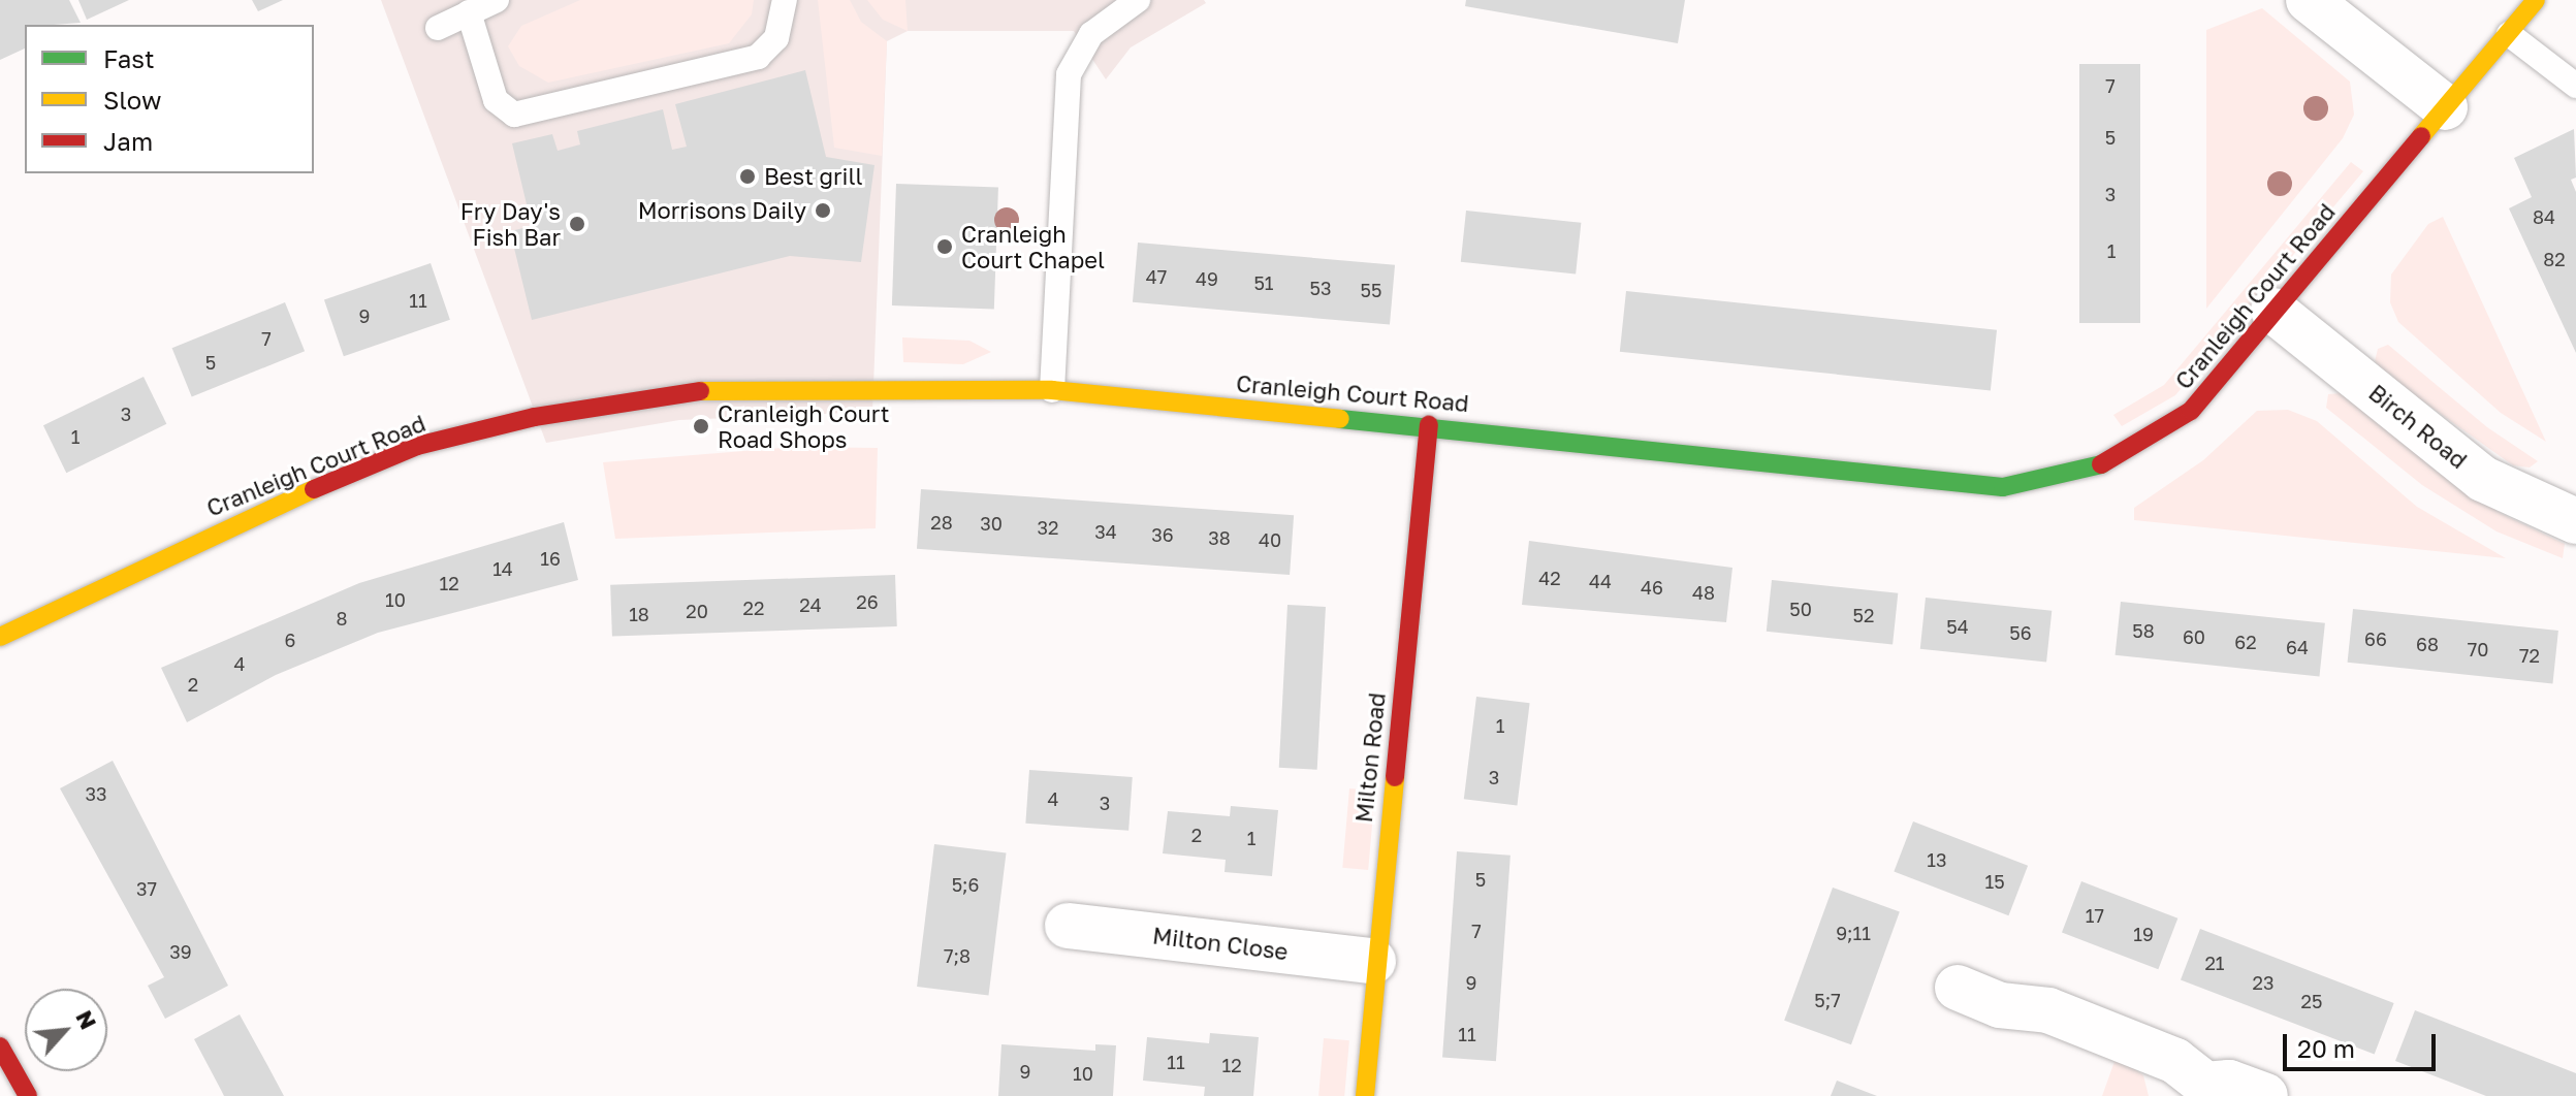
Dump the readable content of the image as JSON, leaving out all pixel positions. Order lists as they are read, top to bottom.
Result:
{
  "streets": {
    "street": [
      "Cranleigh Court Road",
      "Birch Road",
      "Milton Road",
      "Milton Close"
    ]
  },
  "crossings": [
    ["Cranleigh Court Road", "Birch Road"],
    ["Cranleigh Court Road", "Milton Road"],
    ["Milton Road", "Milton Close"]
  ],
  "places": [
    "Best grill",
    "Morrisons Daily",
    "Fry Day's Fish Bar",
    "Cranleigh Court Chapel",
    "Cranleigh Court Road Shops"
  ],
  "house_numbers": [
    "7",
    "5",
    "3",
    "84",
    "1",
    "82",
    "47",
    "49",
    "51",
    "53",
    "55",
    "11",
    "9",
    "7",
    "5",
    "3",
    "1",
    "28",
    "30",
    "32",
    "34",
    "36",
    "38",
    "40",
    "16",
    "14",
    "42",
    "44",
    "12",
    "46",
    "48",
    "10",
    "26",
    "24",
    "22",
    "50",
    "20",
    "18",
    "52",
    "8",
    "54",
    "58",
    "56",
    "60",
    "66",
    "6",
    "62",
    "68",
    "64",
    "70",
    "72",
    "4",
    "2",
    "1",
    "3",
    "33",
    "4",
    "3",
    "2",
    "1",
    "13",
    "5",
    "15",
    "5;6",
    "37",
    "17",
    "7",
    "9;11",
    "19",
    "39",
    "7;8",
    "21",
    "9",
    "23",
    "5;7",
    "25",
    "11",
    "11",
    "12",
    "9",
    "10"
  ],
  "legend": ["Fast", "Slow", "Jam"],
  "scale_bar": "20 m",
  "north": "top right"
}
